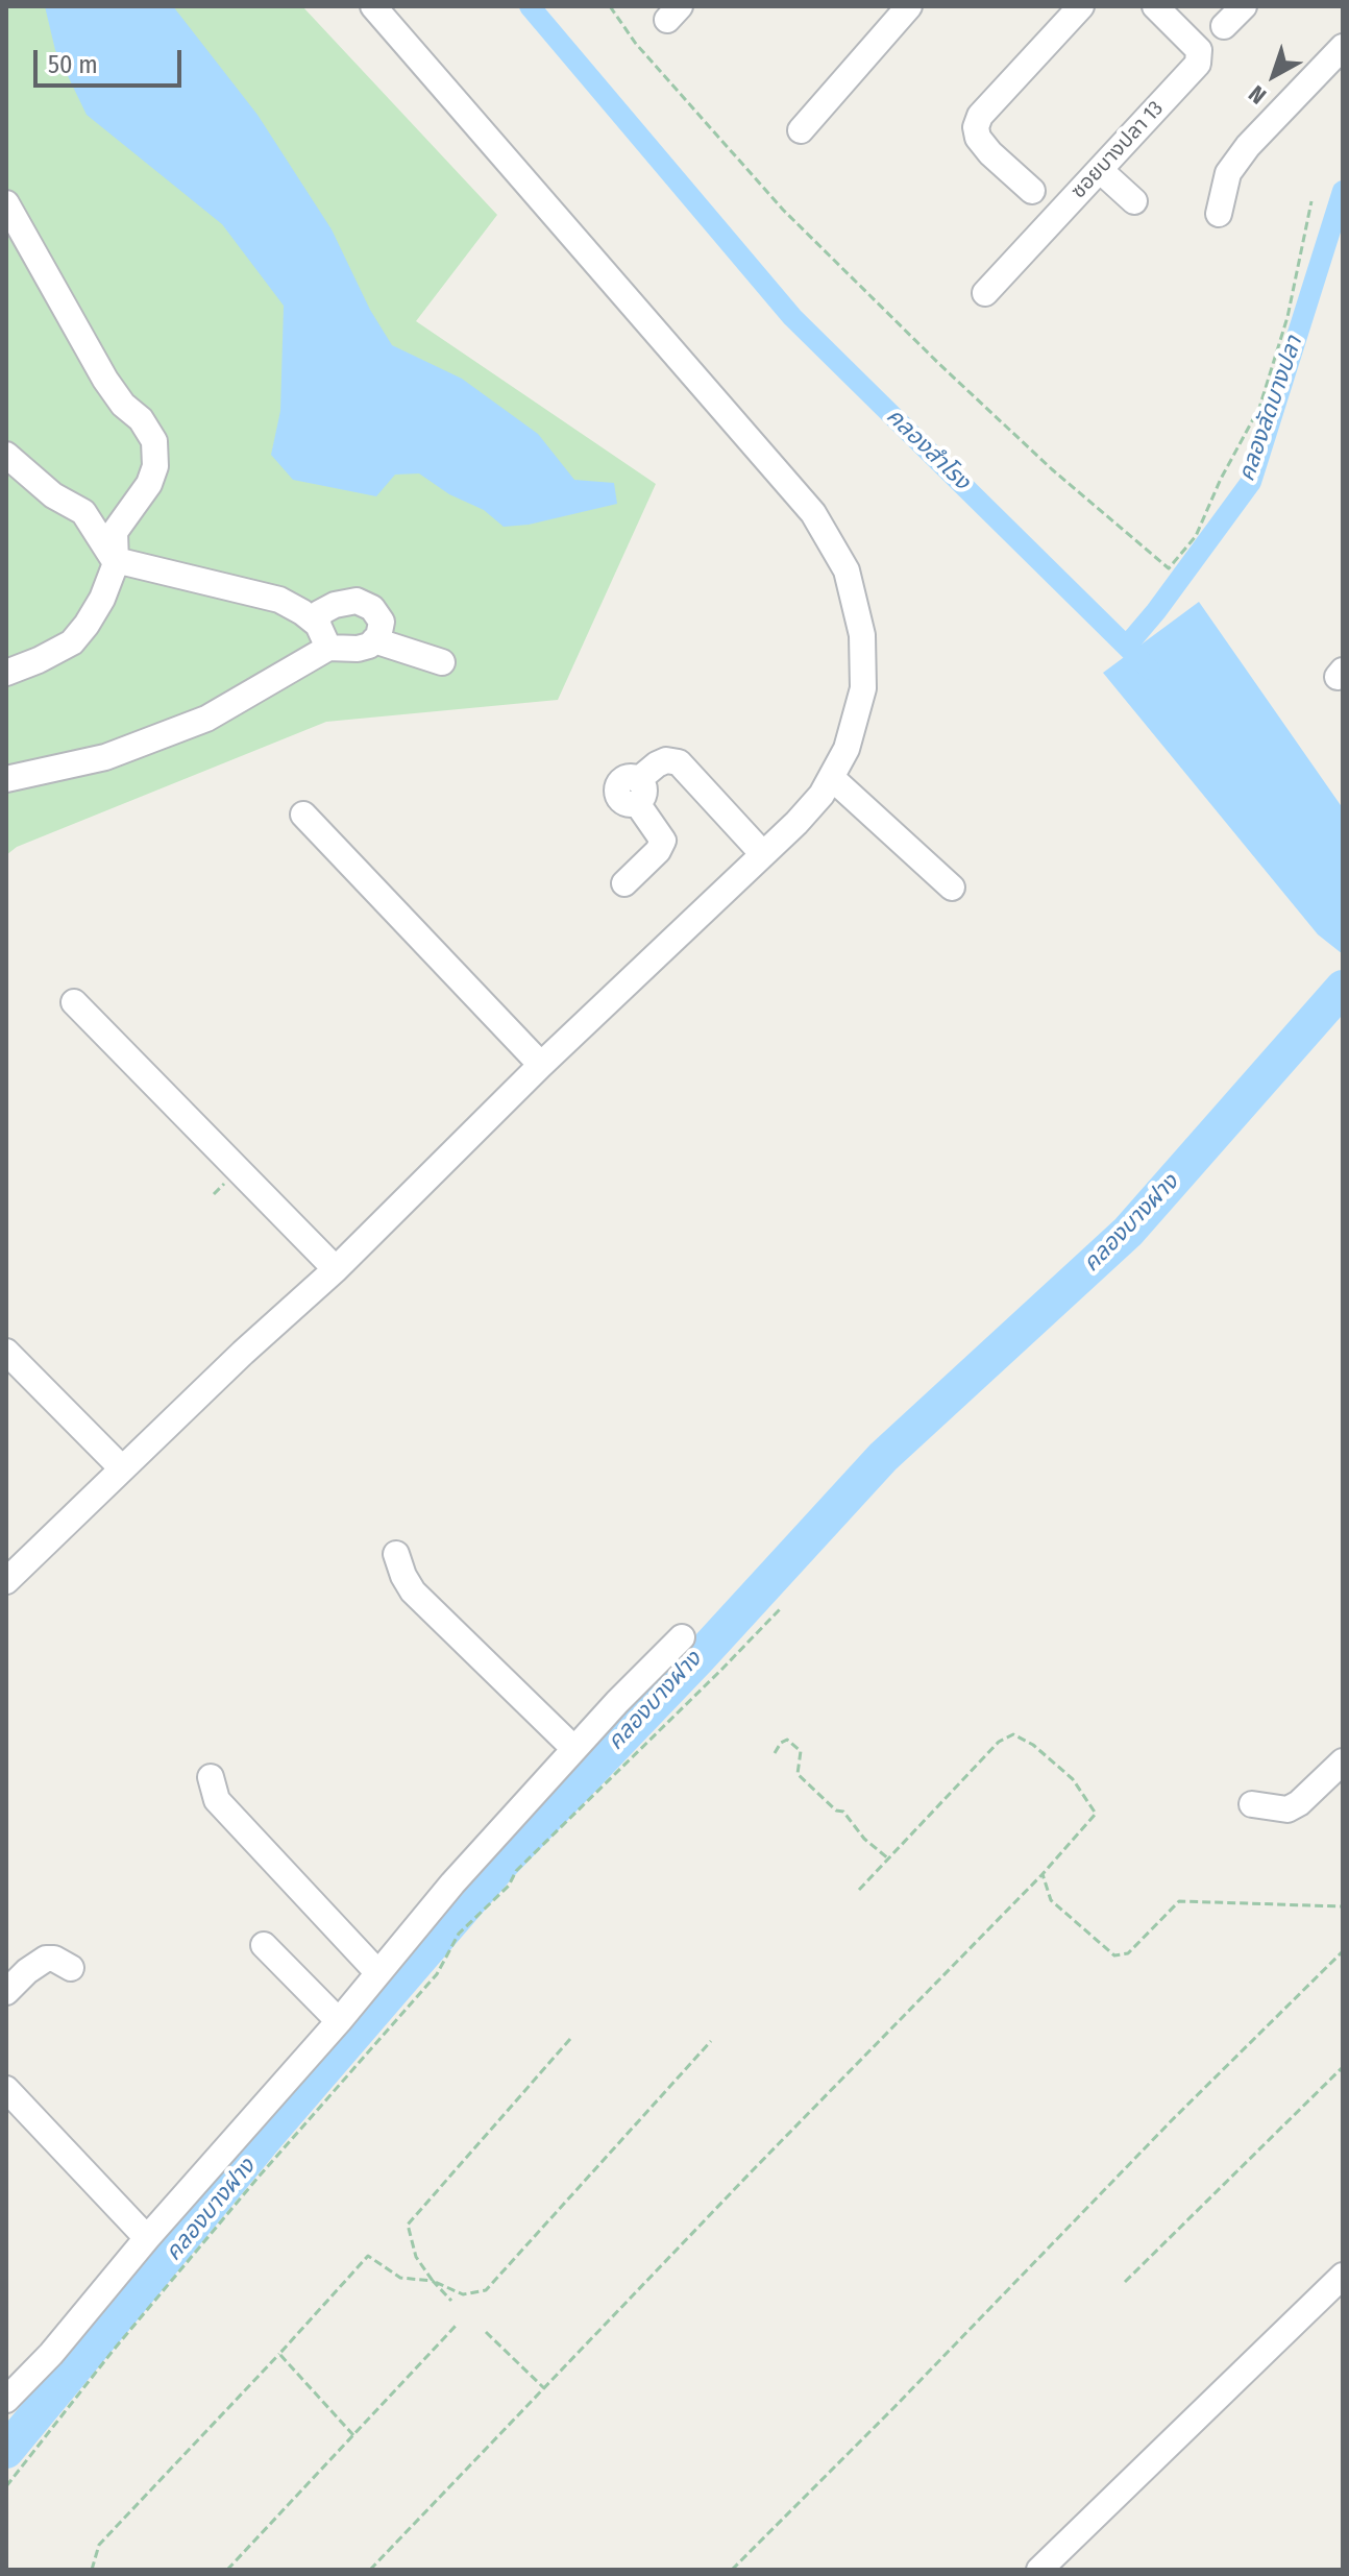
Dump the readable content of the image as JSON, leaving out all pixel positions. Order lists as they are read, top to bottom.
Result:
{
  "streets": {
    "street": ["ซอยบางปลา 13"]
  },
  "water": ["คลองลัดบางปลา", "คลองสำโรง", "คลองบางฝาง"],
  "scale_bar": "50 m",
  "north": "bottom left"
}
